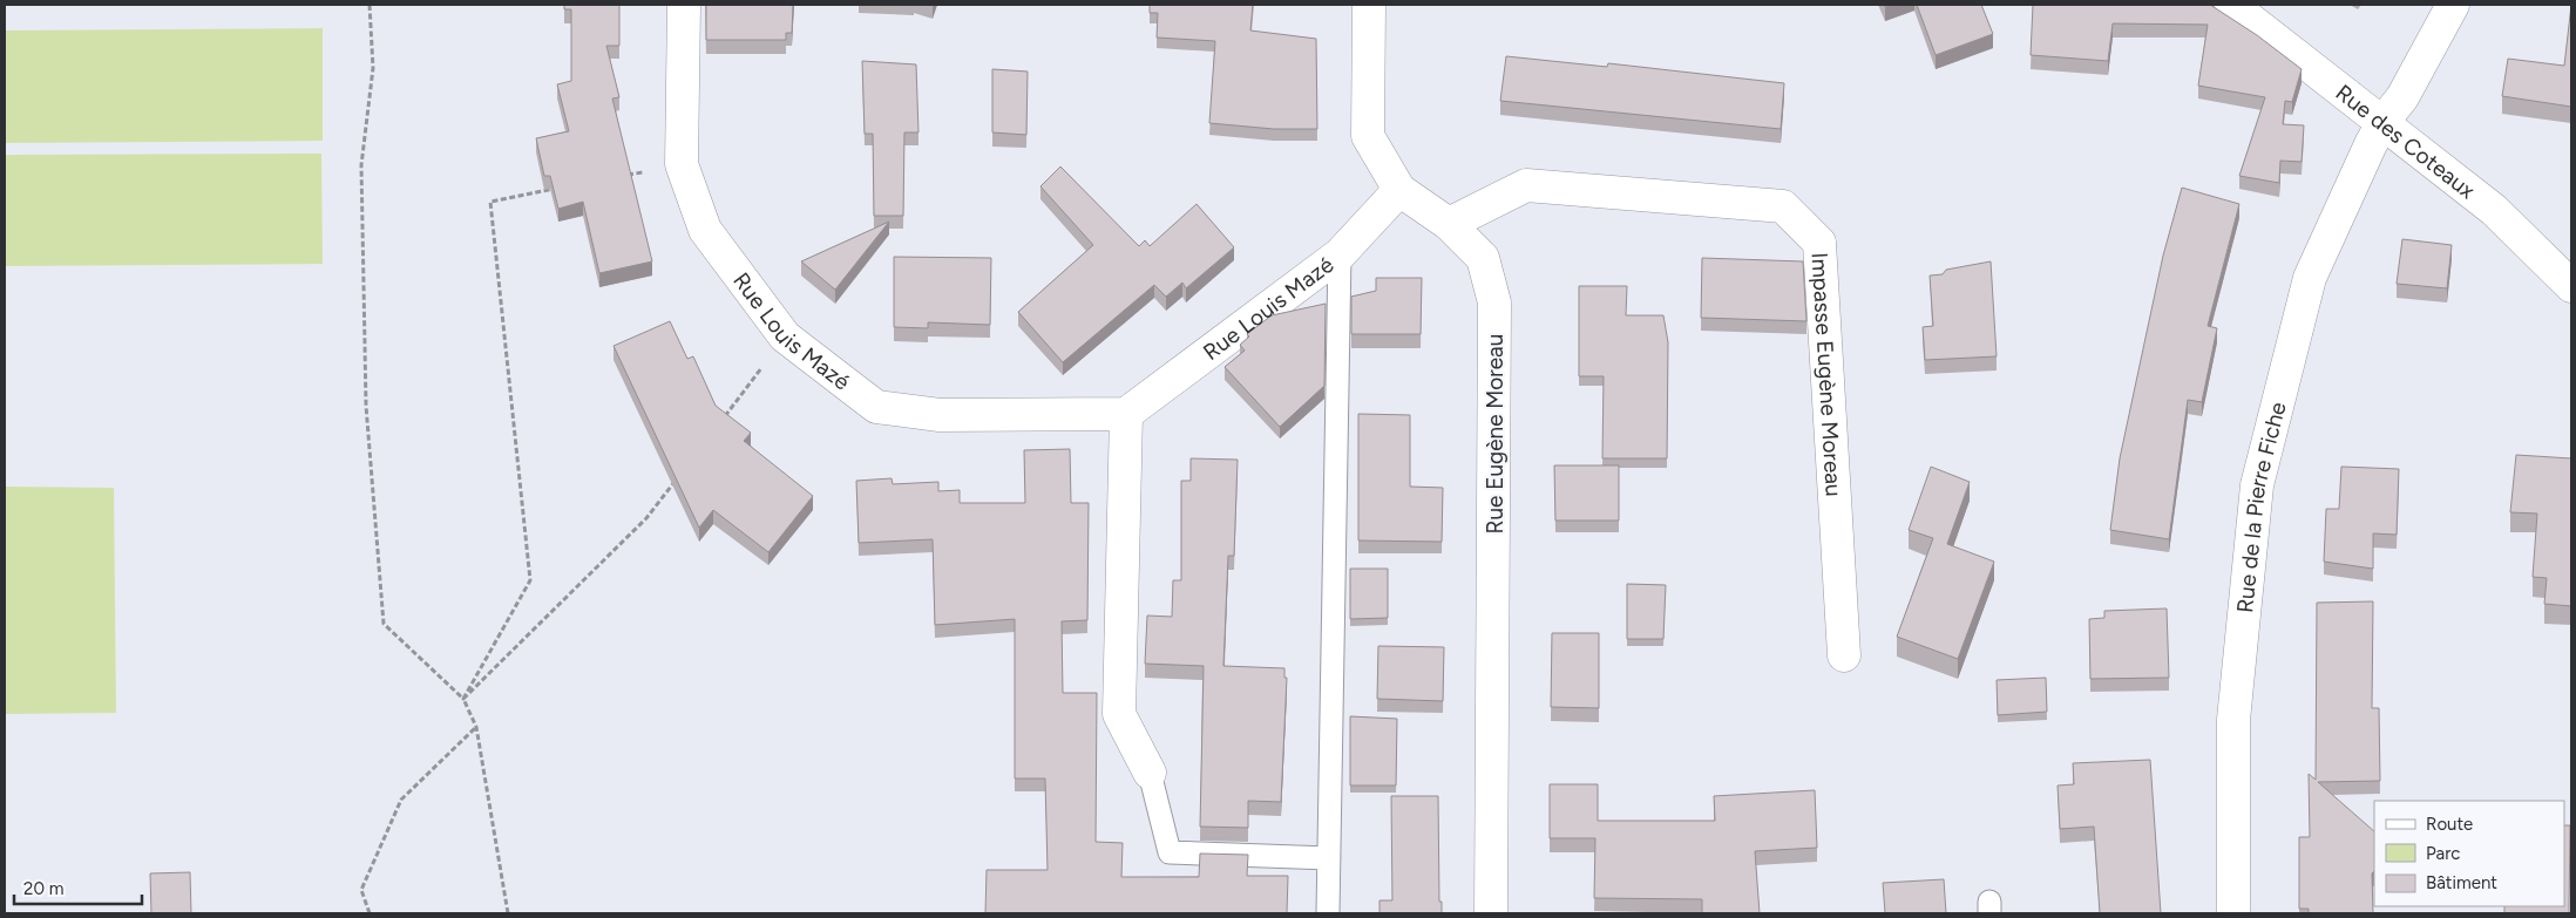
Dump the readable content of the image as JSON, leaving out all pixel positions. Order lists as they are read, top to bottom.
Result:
{
  "streets": {
    "street": [
      "Rue des Coteaux",
      "Rue Louis Mazé",
      "Impasse Eugène Moreau",
      "Rue Eugène Moreau",
      "Rue de la Pierre Fiche"
    ]
  },
  "crossings": [
    ["Rue des Coteaux", "Rue de la Pierre Fiche"],
    ["Rue Louis Mazé", "Rue Eugène Moreau"],
    ["Impasse Eugène Moreau", "Rue Eugène Moreau"]
  ],
  "legend": ["Route", "Parc", "Bâtiment"],
  "scale_bar": "20 m"
}
